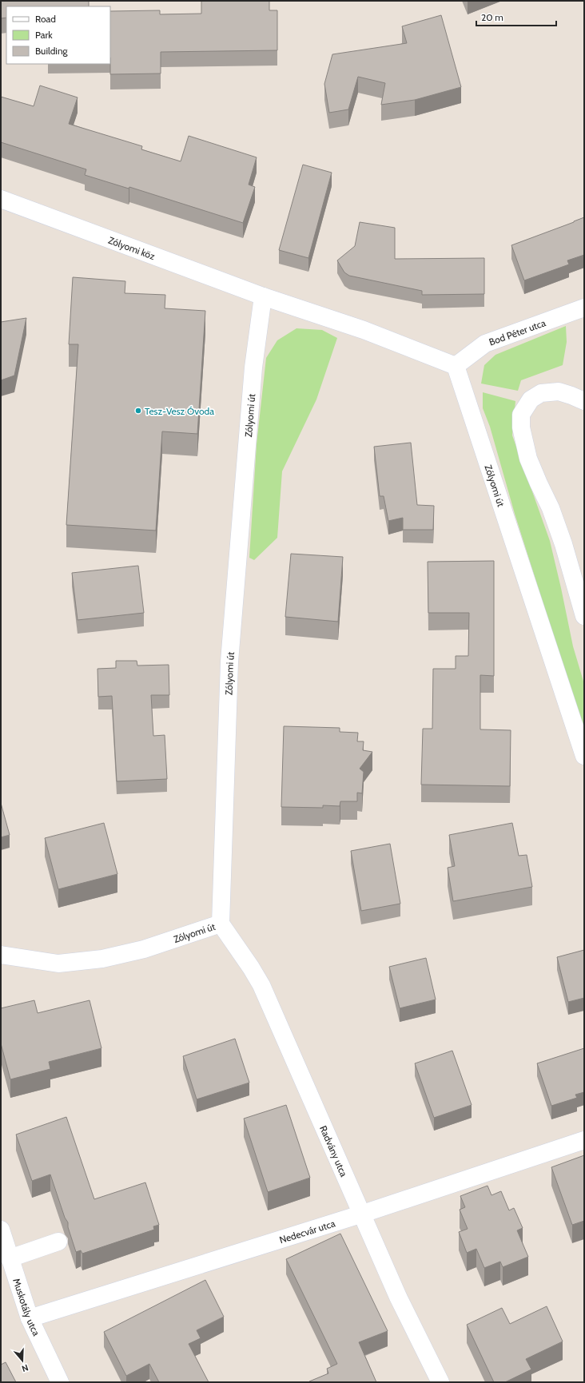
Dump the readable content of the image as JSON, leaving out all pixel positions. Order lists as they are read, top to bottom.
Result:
{
  "streets": {
    "street": [
      "Zólyomi köz",
      "Bod Péter utca",
      "Zólyomi út",
      "Radvány utca",
      "Nedecvár utca",
      "Muskotály utca"
    ]
  },
  "crossings": [
    ["Zólyomi köz", "Zólyomi út"],
    ["Bod Péter utca", "Zólyomi út"],
    ["Zólyomi út", "Radvány utca"],
    ["Radvány utca", "Nedecvár utca"],
    ["Nedecvár utca", "Muskotály utca"]
  ],
  "places": ["Tesz-Vesz Óvoda"],
  "legend": ["Road", "Park", "Building"],
  "scale_bar": "20 m",
  "north": "bottom"
}
